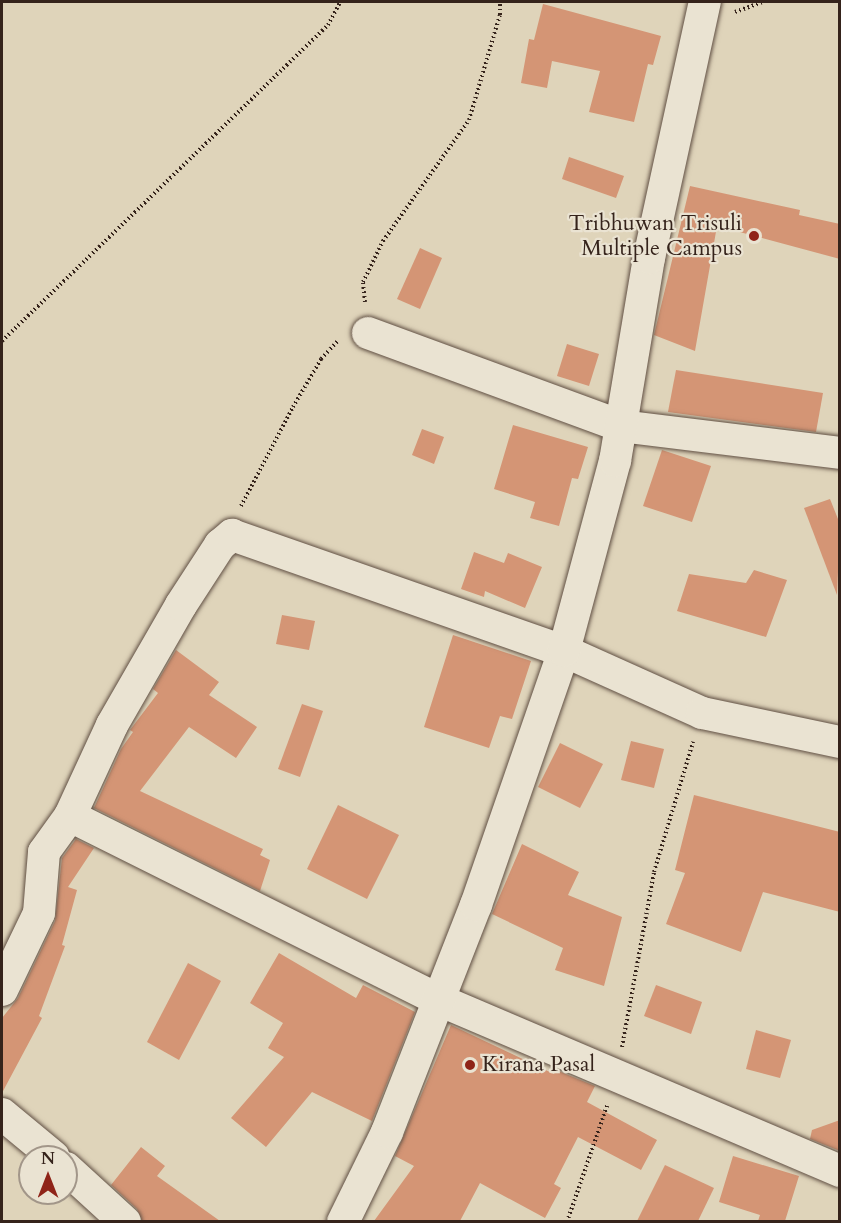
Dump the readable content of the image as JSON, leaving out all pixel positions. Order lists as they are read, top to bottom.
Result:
{
  "places": ["Tribhuwan Trisuli Multiple Campus", "Kirana Pasal"],
  "north": "top"
}
